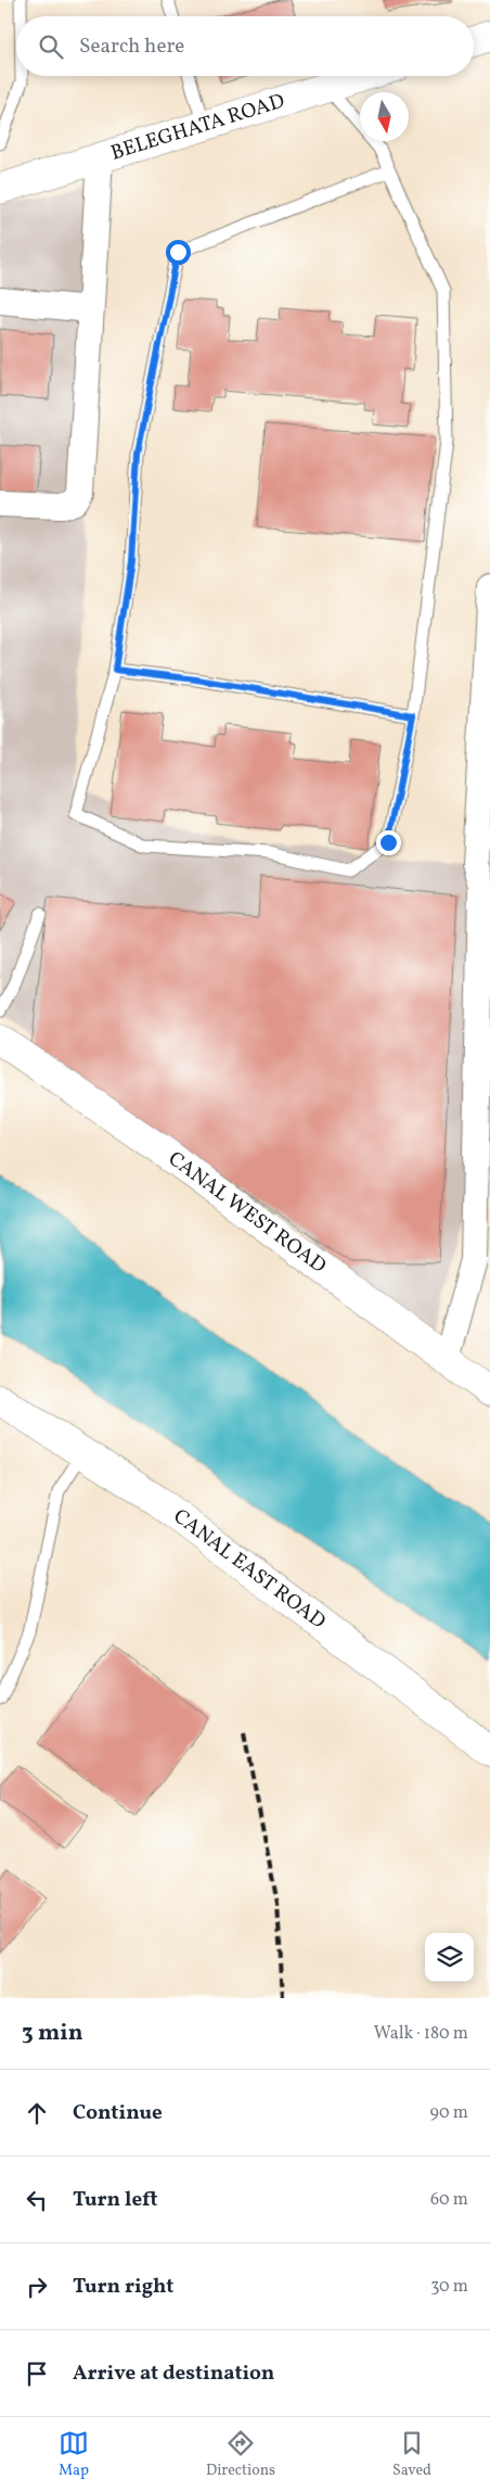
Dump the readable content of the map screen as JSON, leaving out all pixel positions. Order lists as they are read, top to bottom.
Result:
{
  "streets": {
    "main road": ["BELEGHATA ROAD", "CANAL WEST ROAD", "CANAL EAST ROAD"]
  },
  "north": "bottom",
  "page": {
    "search": "Search here",
    "heading": ["3 min", "Walk · 180 m"],
    "list": [
      ["Continue", "90 m"],
      ["Turn left", "60 m"],
      ["Turn right", "30 m"],
      "Arrive at destination"
    ],
    "nav": ["Map", "Directions", "Saved"]
  }
}
